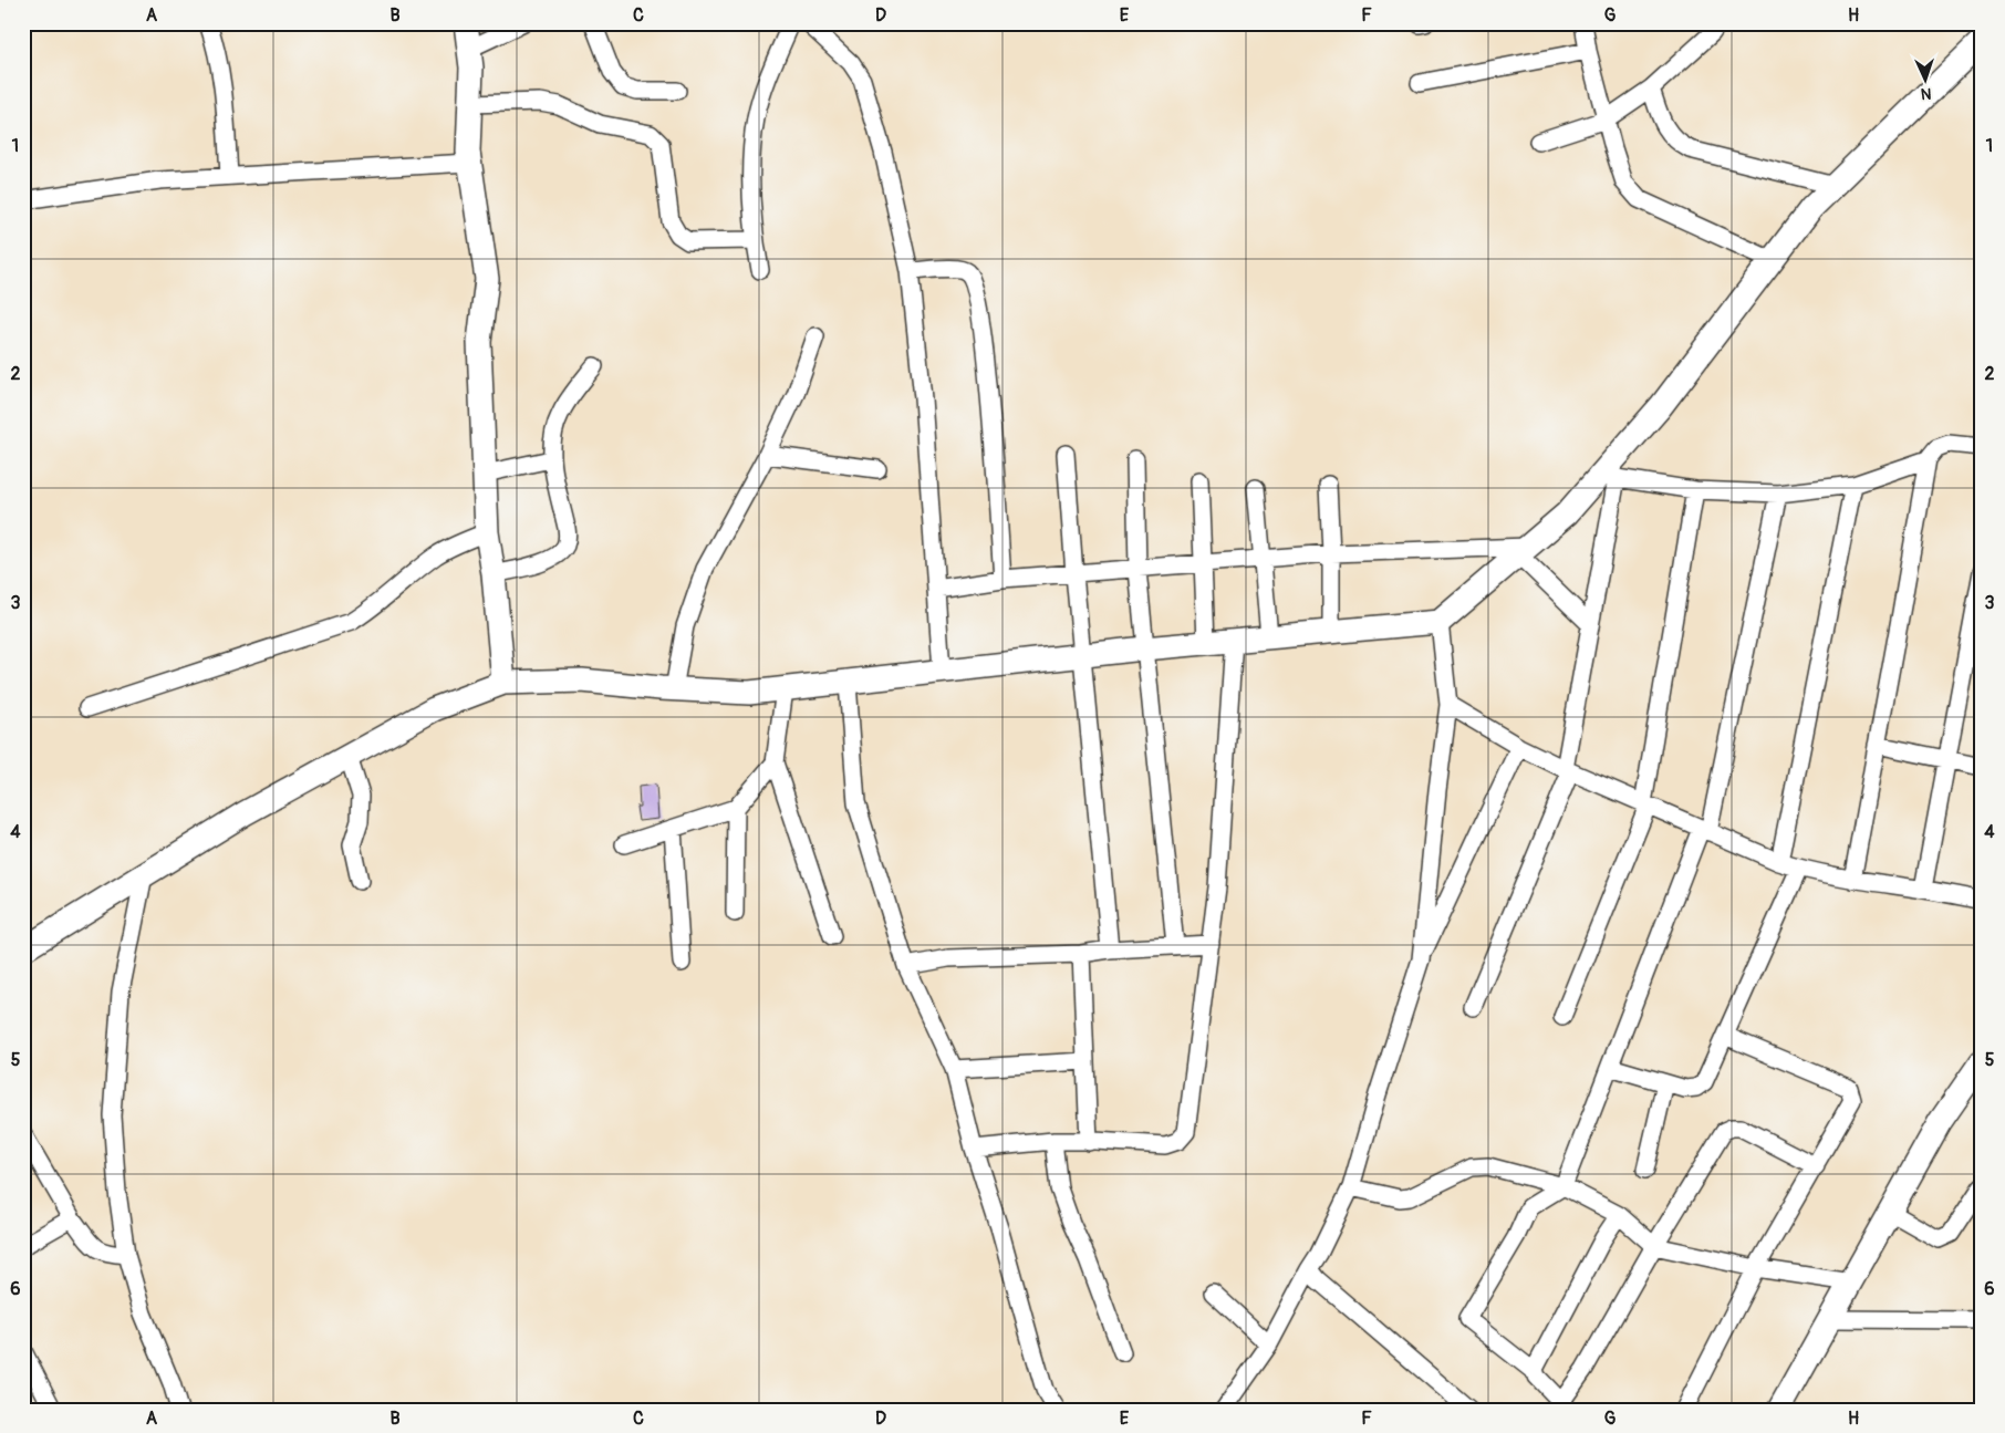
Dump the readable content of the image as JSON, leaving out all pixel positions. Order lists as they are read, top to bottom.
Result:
{
  "north": "bottom",
  "grid": {
    "columns": [
      "A",
      "B",
      "C",
      "D",
      "E",
      "F",
      "G",
      "H"
    ],
    "rows": [
      "1",
      "2",
      "3",
      "4",
      "5",
      "6"
    ]
  }
}
